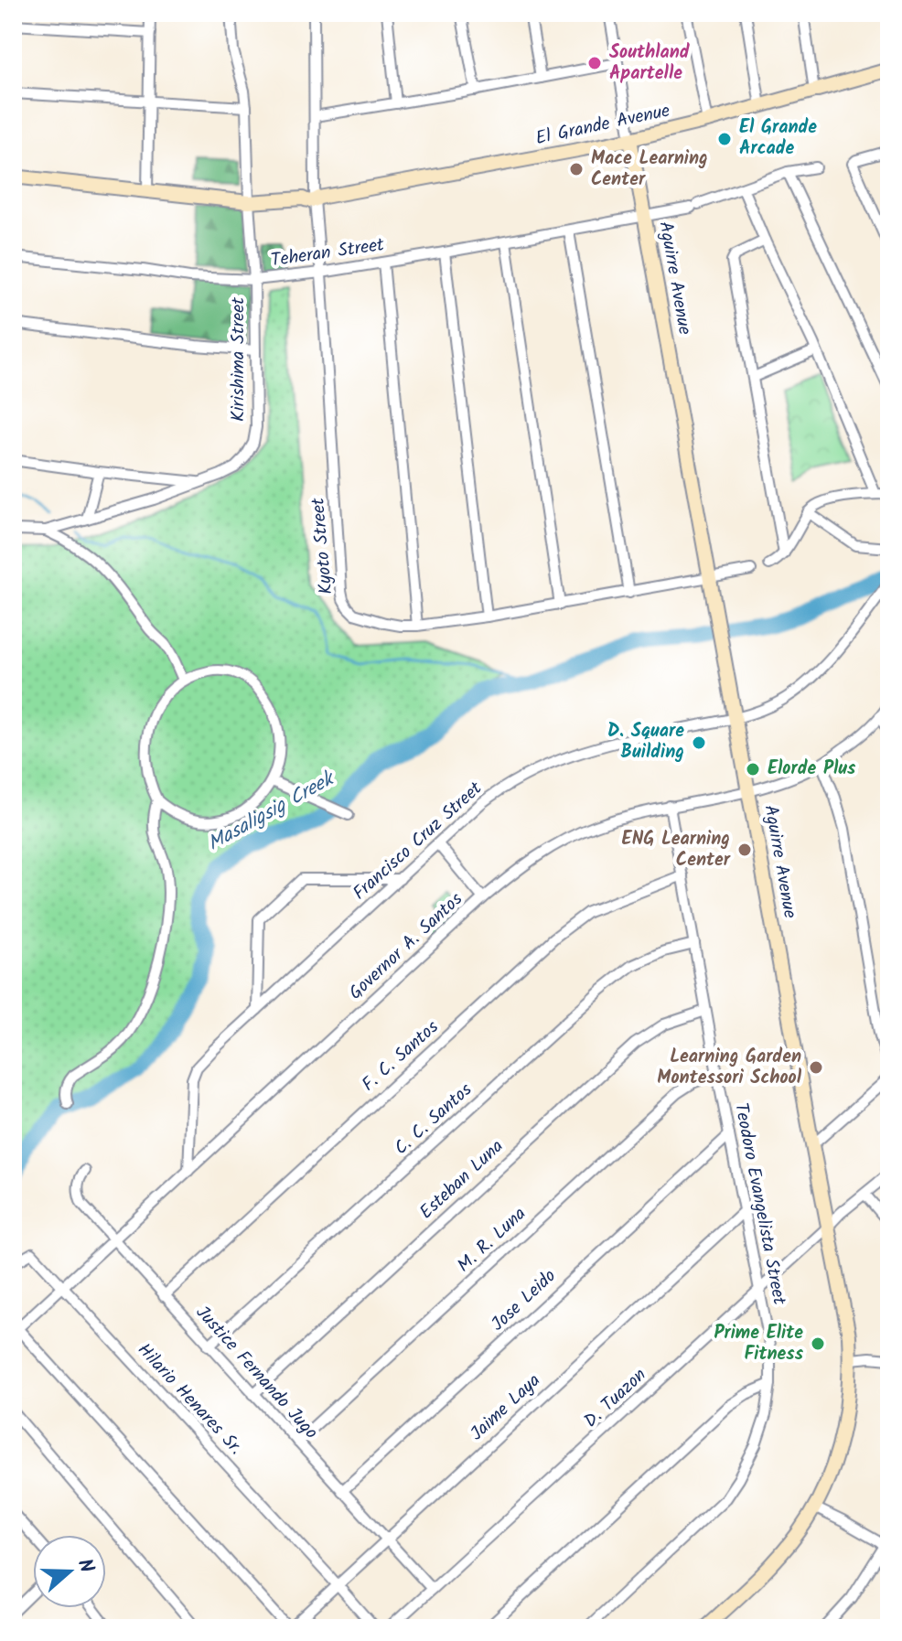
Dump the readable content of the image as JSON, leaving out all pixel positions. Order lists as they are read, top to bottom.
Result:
{
  "streets": {
    "street": [
      "El Grande Avenue",
      "Teheran Street",
      "Aguirre Avenue",
      "Kirishima Street",
      "Kyoto Street",
      "Francisco Cruz Street",
      "Governor A. Santos",
      "F. C. Santos",
      "C. C. Santos",
      "Esteban Luna",
      "Teodoro Evangelista Street",
      "M. R. Luna",
      "Jose Leido",
      "Justice Fernando Jugo",
      "D. Tuazon",
      "Hilario Henares Sr.",
      "Jaime Laya"
    ]
  },
  "crossings": [
    ["El Grande Avenue", "Aguirre Avenue"],
    ["El Grande Avenue", "Kirishima Street"],
    ["El Grande Avenue", "Kyoto Street"],
    ["Teheran Street", "Aguirre Avenue"],
    ["Teheran Street", "Kirishima Street"],
    ["Teheran Street", "Kyoto Street"],
    ["Aguirre Avenue", "Kyoto Street"],
    ["Aguirre Avenue", "Francisco Cruz Street"],
    ["Aguirre Avenue", "Governor A. Santos"],
    ["Aguirre Avenue", "D. Tuazon"],
    ["Francisco Cruz Street", "Governor A. Santos"],
    ["Governor A. Santos", "Teodoro Evangelista Street"],
    ["Governor A. Santos", "Justice Fernando Jugo"],
    ["Governor A. Santos", "Hilario Henares Sr."],
    ["F. C. Santos", "Teodoro Evangelista Street"],
    ["F. C. Santos", "Justice Fernando Jugo"],
    ["C. C. Santos", "Teodoro Evangelista Street"],
    ["C. C. Santos", "Justice Fernando Jugo"],
    ["Esteban Luna", "Teodoro Evangelista Street"],
    ["Esteban Luna", "Justice Fernando Jugo"],
    ["Teodoro Evangelista Street", "M. R. Luna"],
    ["Teodoro Evangelista Street", "Jose Leido"],
    ["Teodoro Evangelista Street", "D. Tuazon"],
    ["Teodoro Evangelista Street", "Jaime Laya"],
    ["M. R. Luna", "Justice Fernando Jugo"],
    ["Jose Leido", "Justice Fernando Jugo"],
    ["Justice Fernando Jugo", "D. Tuazon"],
    ["Justice Fernando Jugo", "Jaime Laya"],
    ["Hilario Henares Sr.", "Jaime Laya"]
  ],
  "water": ["Masaligsig Creek"],
  "places": [
    "Southland Apartelle",
    "El Grande Arcade",
    "Mace Learning Center",
    "D. Square Building",
    "Elorde Plus",
    "ENG Learning Center",
    "Learning Garden Montessori School",
    "Prime Elite Fitness"
  ],
  "north": "right"
}
